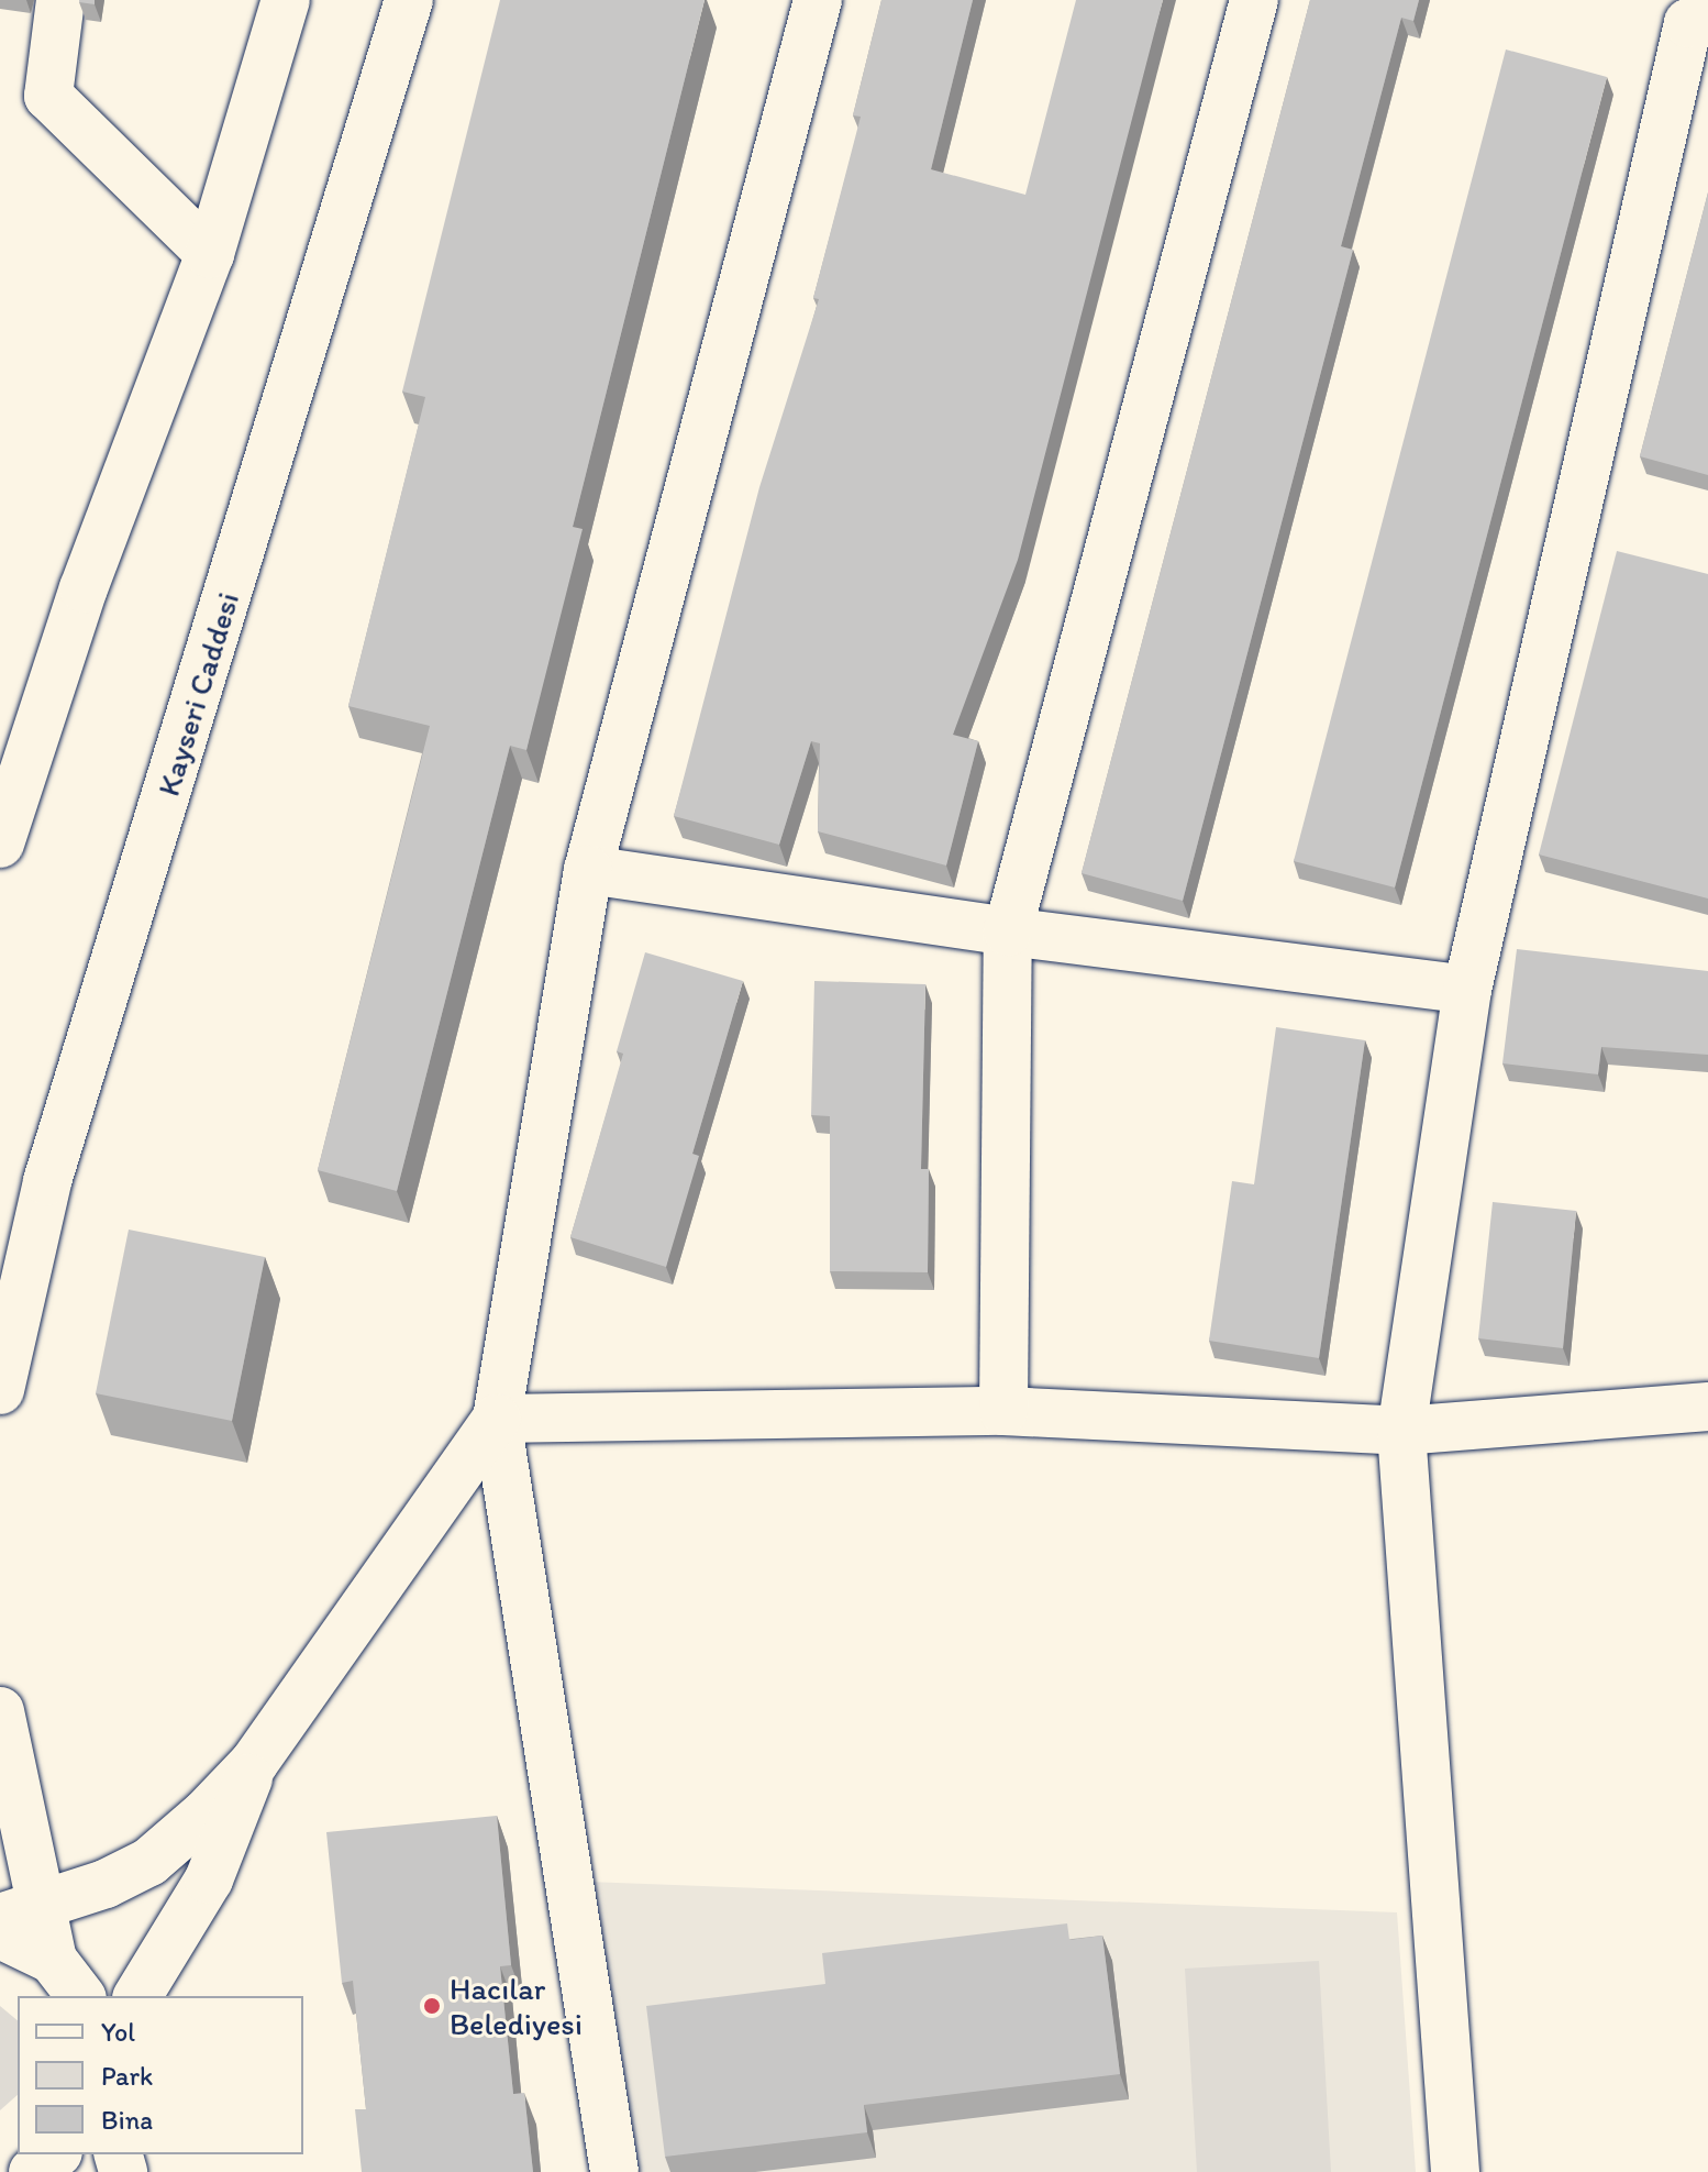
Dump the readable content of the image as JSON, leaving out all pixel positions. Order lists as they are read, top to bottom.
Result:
{
  "streets": {
    "street": ["Kayseri Caddesi"]
  },
  "places": ["Hacılar Belediyesi"],
  "legend": ["Yol", "Park", "Bina"]
}
